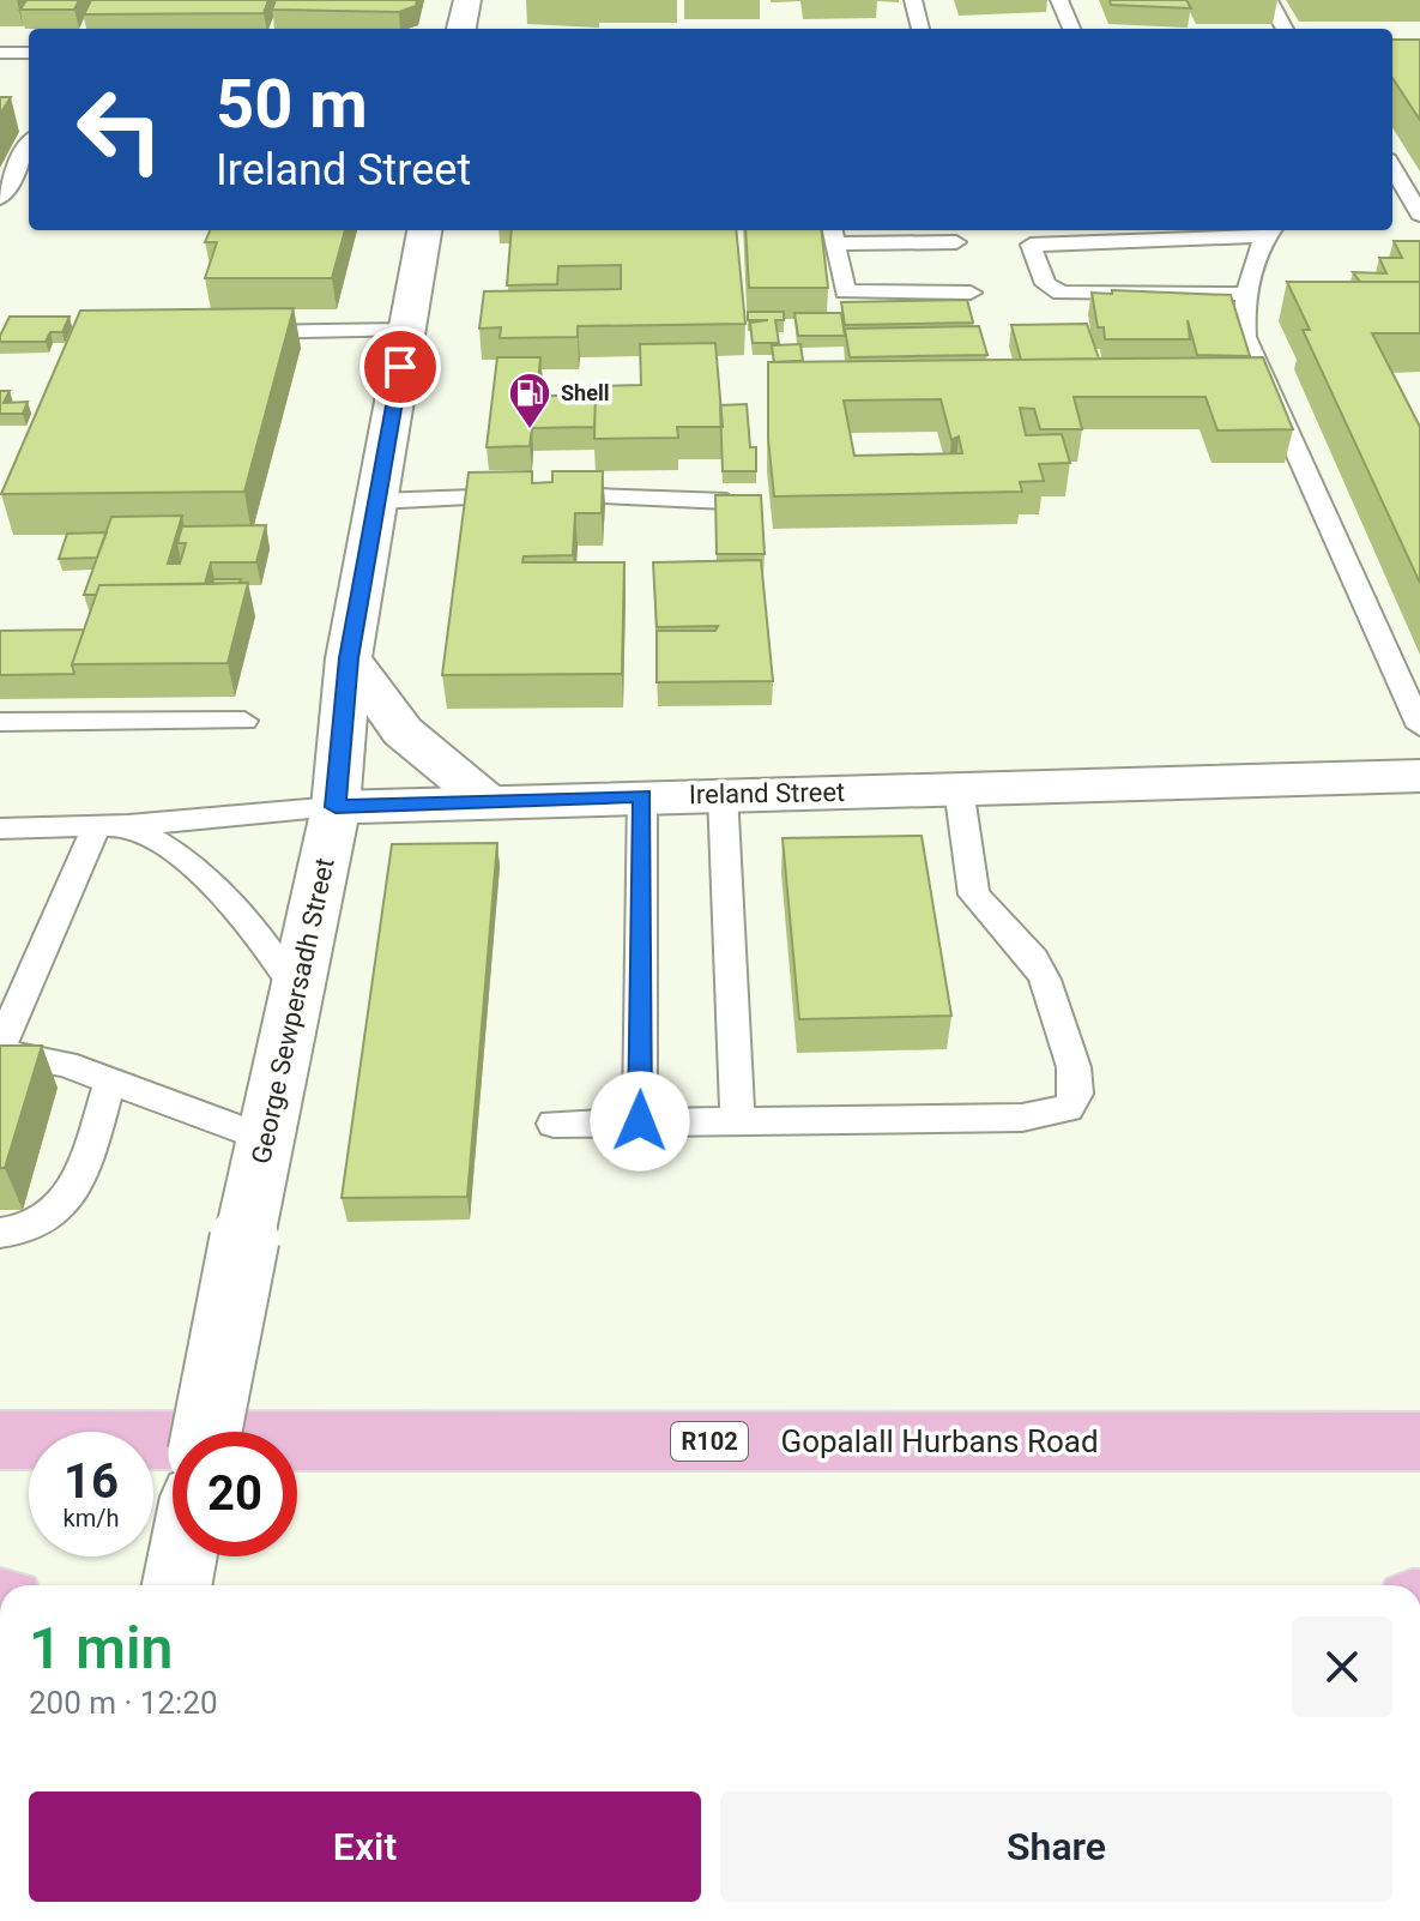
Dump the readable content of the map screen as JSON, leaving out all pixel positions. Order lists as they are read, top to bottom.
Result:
{
  "streets": {
    "main road": ["R102", "Gopalall Hurbans Road"],
    "street": ["Ireland Street", "George Sewpersadh Street"]
  },
  "crossings": [
    ["Ireland Street", "George Sewpersadh Street"]
  ],
  "places": {
    "fuel station": ["Shell"]
  },
  "page": {
    "turn": ["50 m", "Ireland Street"],
    "speed": "16 km/h",
    "limit": "20",
    "heading": ["1 min", "200 m · 12:20"],
    "buttons": ["Exit", "Share"]
  }
}
